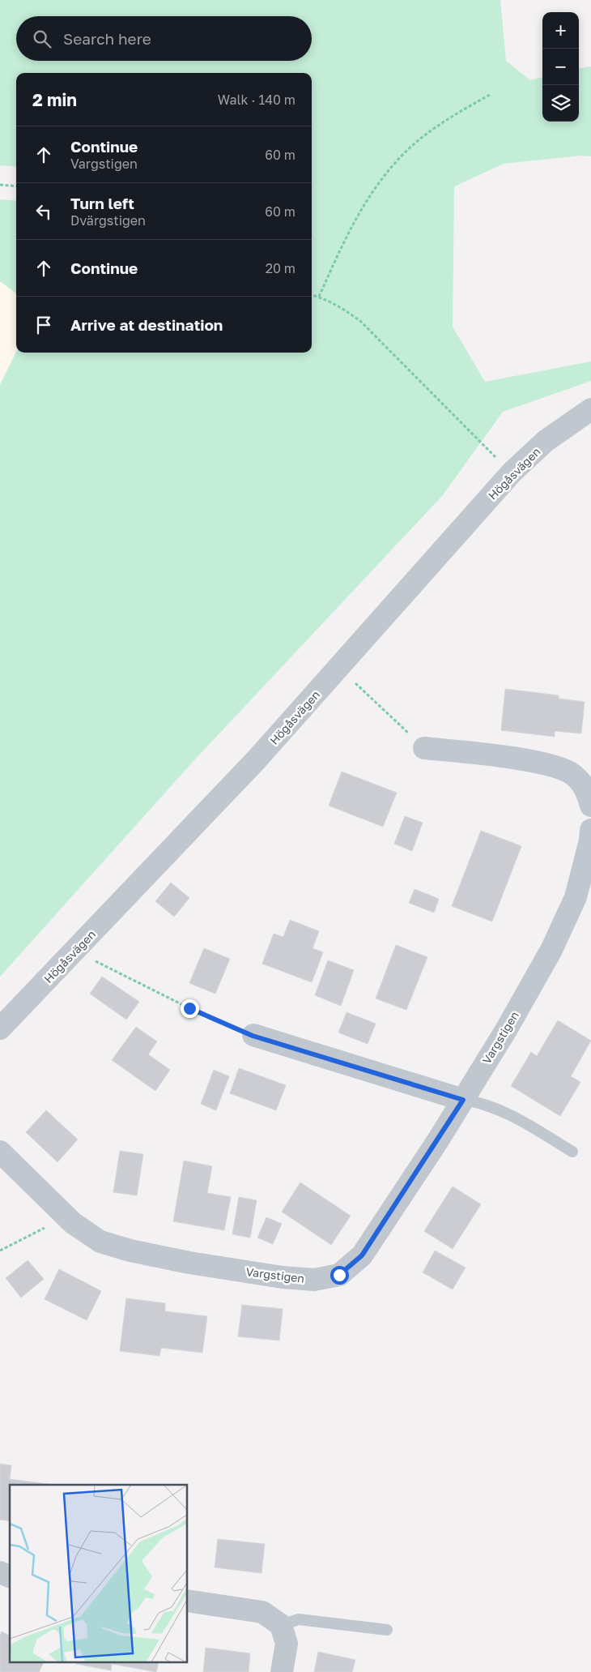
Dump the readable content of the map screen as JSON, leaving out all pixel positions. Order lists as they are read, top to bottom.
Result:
{
  "streets": {
    "street": ["Högåsvägen", "Vargstigen"]
  },
  "page": {
    "map_buttons": ["+", "−"],
    "search": "Search here",
    "heading": ["2 min", "Walk · 140 m"],
    "list": [
      ["Continue", "Vargstigen", "60 m"],
      ["Turn left", "Dvärgstigen", "60 m"],
      ["Continue", "20 m"],
      "Arrive at destination"
    ]
  }
}
